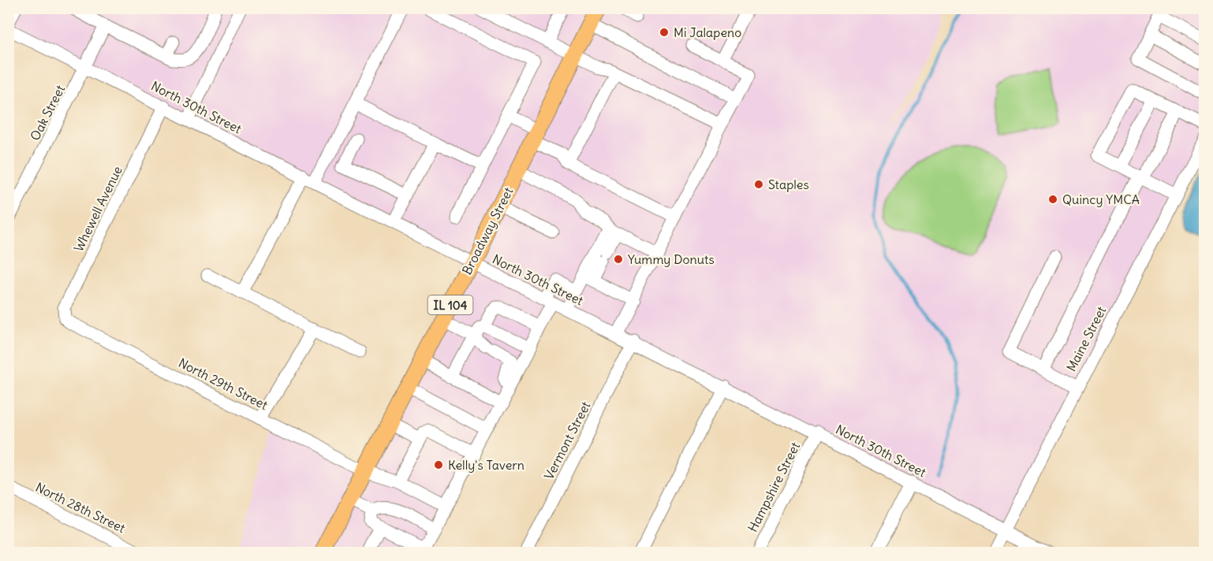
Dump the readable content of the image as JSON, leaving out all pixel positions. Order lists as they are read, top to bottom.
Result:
{
  "streets": {
    "main road": ["Broadway Street", "IL 104"],
    "street": [
      "North 30th Street",
      "Oak Street",
      "Whewell Avenue",
      "Maine Street",
      "North 29th Street",
      "Vermont Street",
      "Hampshire Street",
      "North 28th Street"
    ]
  },
  "crossings": [
    ["North 30th Street", "Oak Street"],
    ["North 30th Street", "Whewell Avenue"],
    ["North 30th Street", "Broadway Street"],
    ["North 30th Street", "Maine Street"],
    ["North 30th Street", "Vermont Street"],
    ["North 30th Street", "Hampshire Street"],
    ["Whewell Avenue", "North 29th Street"],
    ["Broadway Street", "North 29th Street"]
  ],
  "places": [
    "Mi Jalapeno",
    "Staples",
    "Quincy YMCA",
    "Yummy Donuts",
    "Kelly's Tavern"
  ]
}
